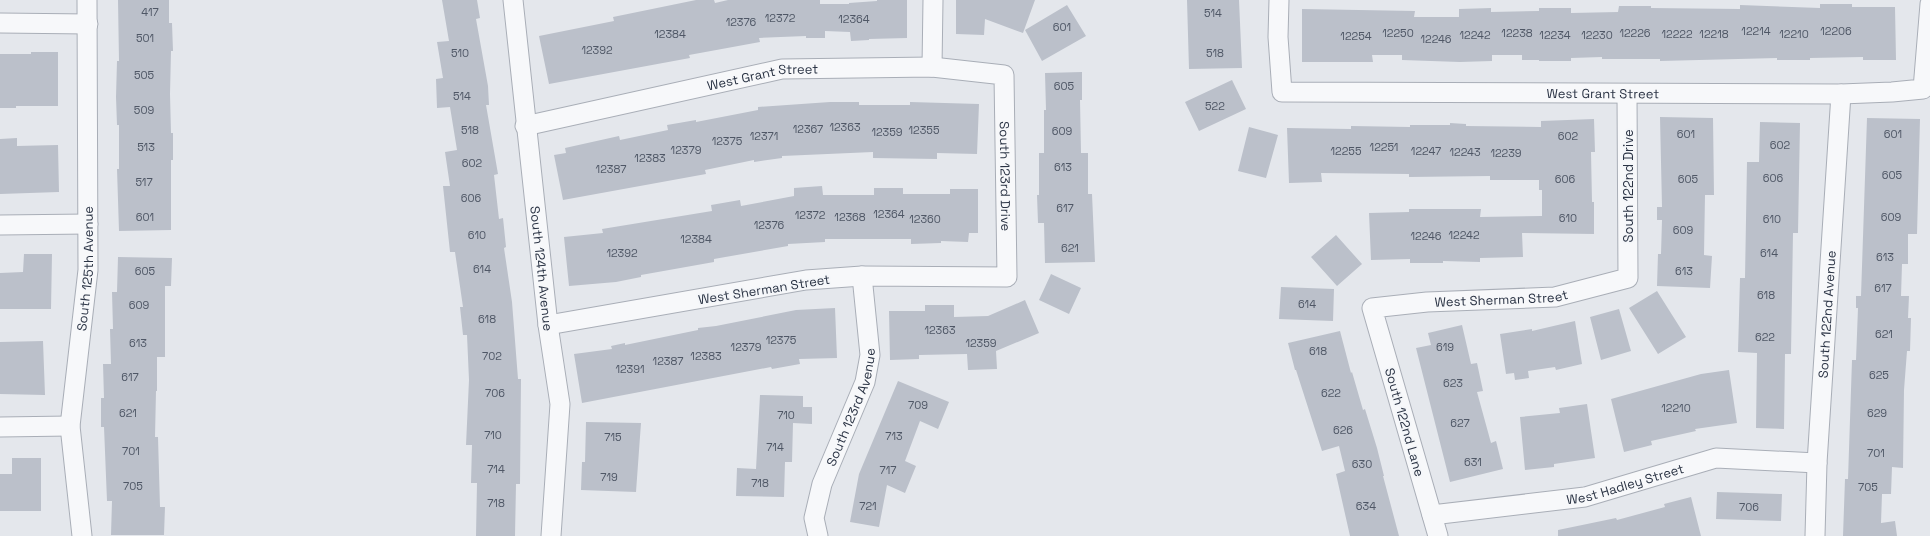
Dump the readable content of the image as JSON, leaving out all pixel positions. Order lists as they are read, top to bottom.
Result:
{
  "streets": {
    "street": [
      "West Grant Street",
      "South 123rd Drive",
      "South 122nd Drive",
      "South 124th Avenue",
      "South 125th Avenue",
      "West Sherman Street",
      "South 122nd Avenue",
      "South 123rd Avenue",
      "South 122nd Lane",
      "West Hadley Street"
    ]
  },
  "crossings": [
    ["West Grant Street", "South 123rd Drive"],
    ["West Grant Street", "South 122nd Drive"],
    ["West Grant Street", "South 124th Avenue"],
    ["West Grant Street", "South 122nd Avenue"],
    ["South 123rd Drive", "West Sherman Street"],
    ["South 122nd Drive", "West Sherman Street"],
    ["South 124th Avenue", "West Sherman Street"],
    ["West Sherman Street", "South 123rd Avenue"],
    ["West Sherman Street", "South 122nd Lane"],
    ["South 122nd Avenue", "West Hadley Street"],
    ["South 122nd Lane", "West Hadley Street"]
  ],
  "house_numbers": [
    "417",
    "514",
    "12372",
    "12364",
    "12376",
    "601",
    "12214",
    "12206",
    "12250",
    "12238",
    "12226",
    "12384",
    "12222",
    "12218",
    "12210",
    "12242",
    "12234",
    "12230",
    "12254",
    "501",
    "12246",
    "12392",
    "510",
    "518",
    "505",
    "605",
    "514",
    "522",
    "509",
    "12363",
    "12367",
    "518",
    "12355",
    "609",
    "12359",
    "601",
    "601",
    "12371",
    "602",
    "12375",
    "602",
    "513",
    "12251",
    "12379",
    "12255",
    "12247",
    "12243",
    "12239",
    "12383",
    "602",
    "613",
    "12387",
    "605",
    "606",
    "606",
    "605",
    "517",
    "606",
    "617",
    "12364",
    "12372",
    "601",
    "12368",
    "609",
    "610",
    "12360",
    "610",
    "12376",
    "609",
    "610",
    "12242",
    "12246",
    "12384",
    "621",
    "12392",
    "614",
    "613",
    "614",
    "605",
    "613",
    "617",
    "618",
    "614",
    "609",
    "618",
    "12363",
    "621",
    "622",
    "12375",
    "613",
    "12359",
    "12379",
    "619",
    "618",
    "702",
    "12383",
    "12387",
    "12391",
    "625",
    "617",
    "623",
    "706",
    "622",
    "709",
    "12210",
    "621",
    "629",
    "710",
    "627",
    "626",
    "710",
    "713",
    "715",
    "714",
    "701",
    "701",
    "631",
    "630",
    "714",
    "717",
    "719",
    "718",
    "705",
    "705",
    "718",
    "721",
    "634",
    "706"
  ]
}
